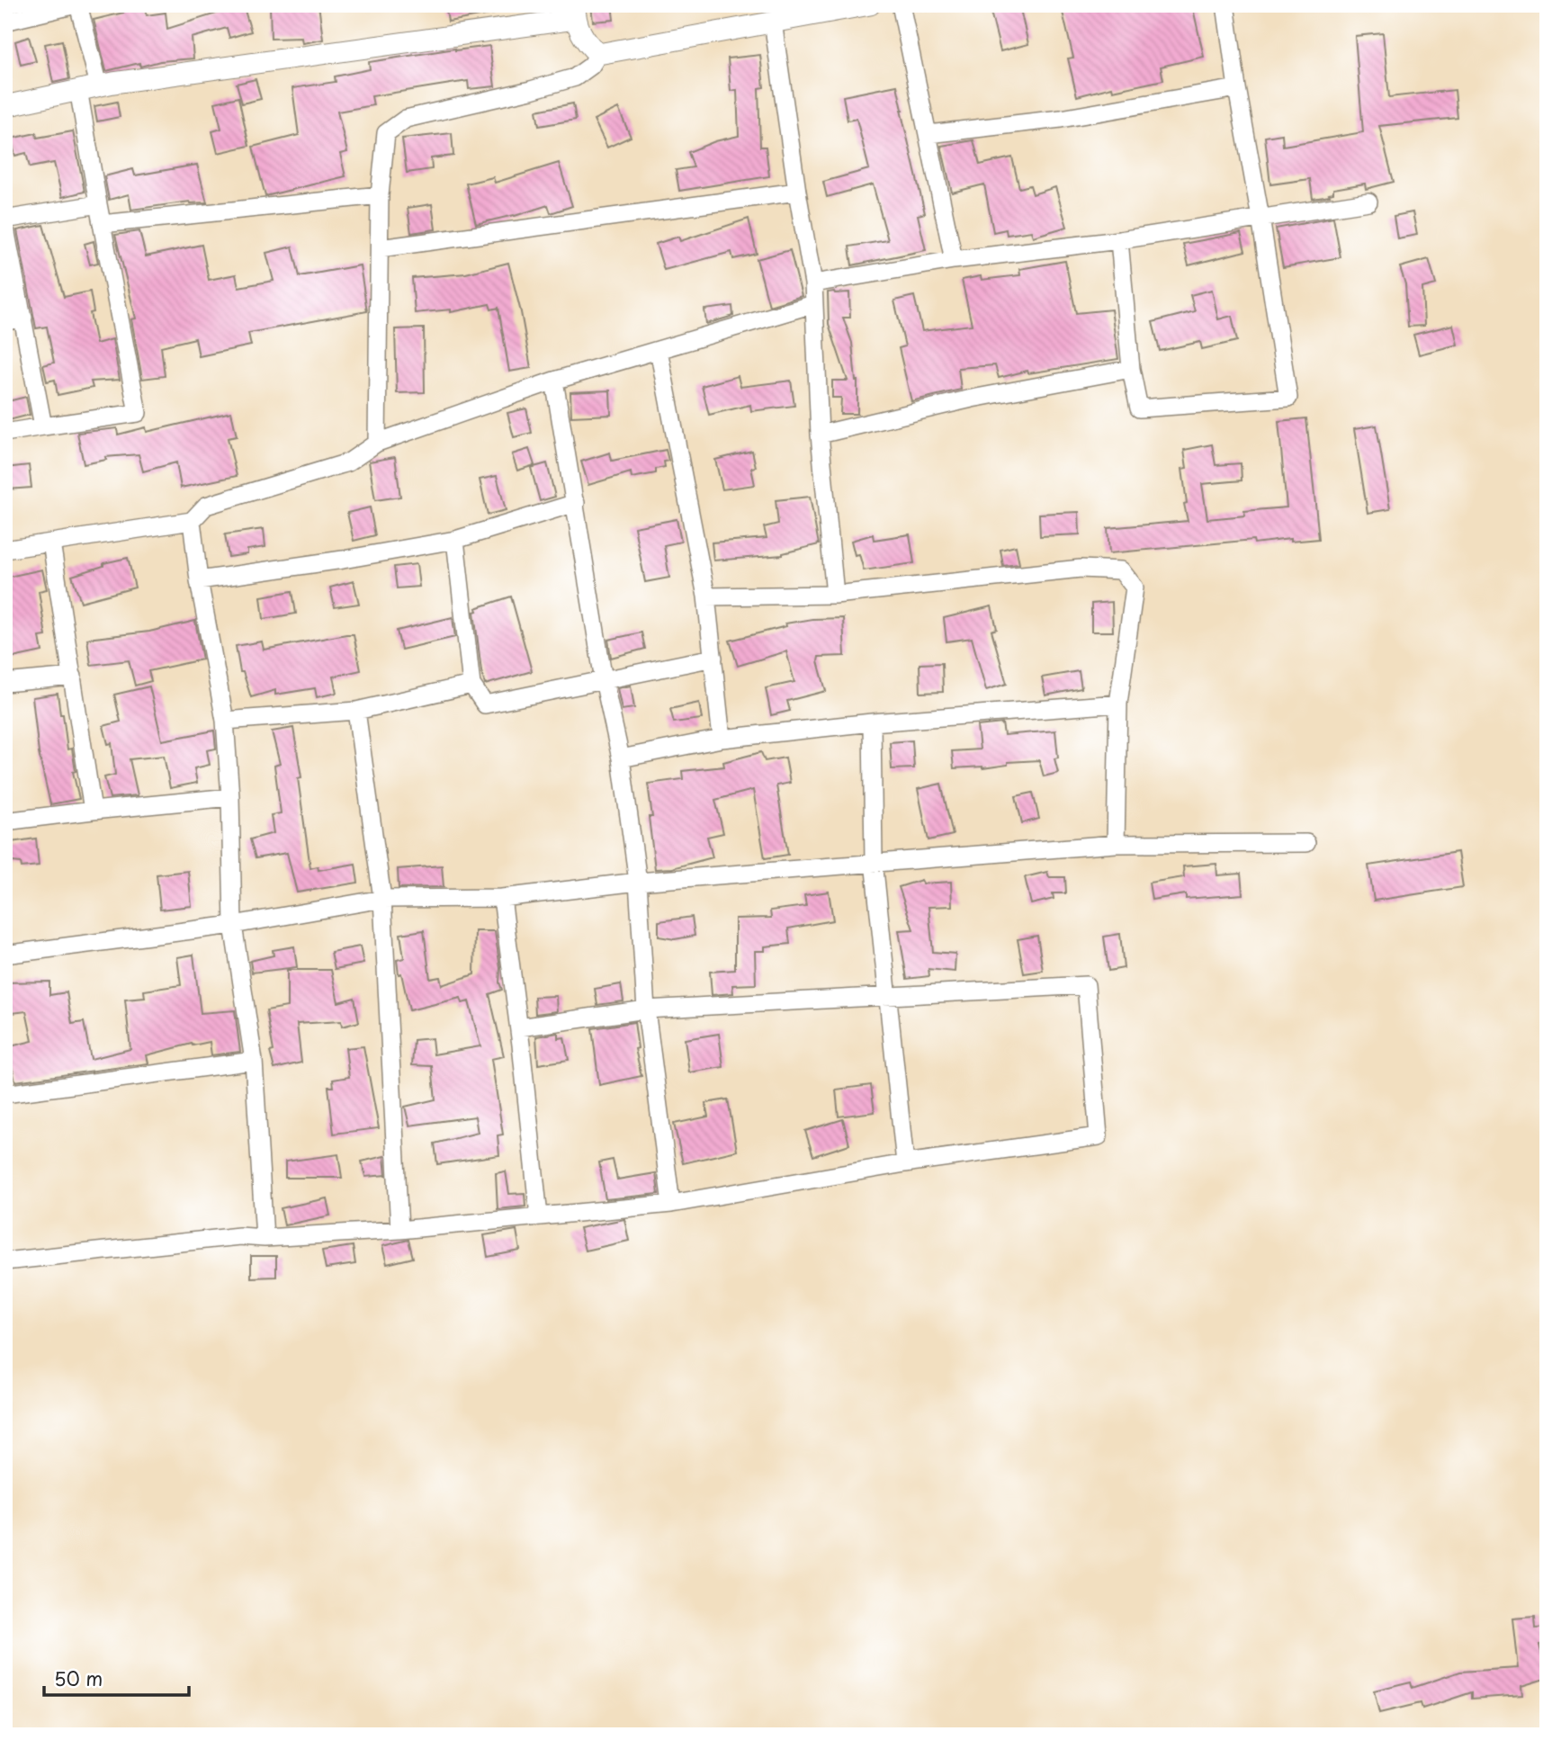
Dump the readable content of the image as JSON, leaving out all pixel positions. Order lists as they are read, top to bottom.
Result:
{
  "scale_bar": "50 m"
}
